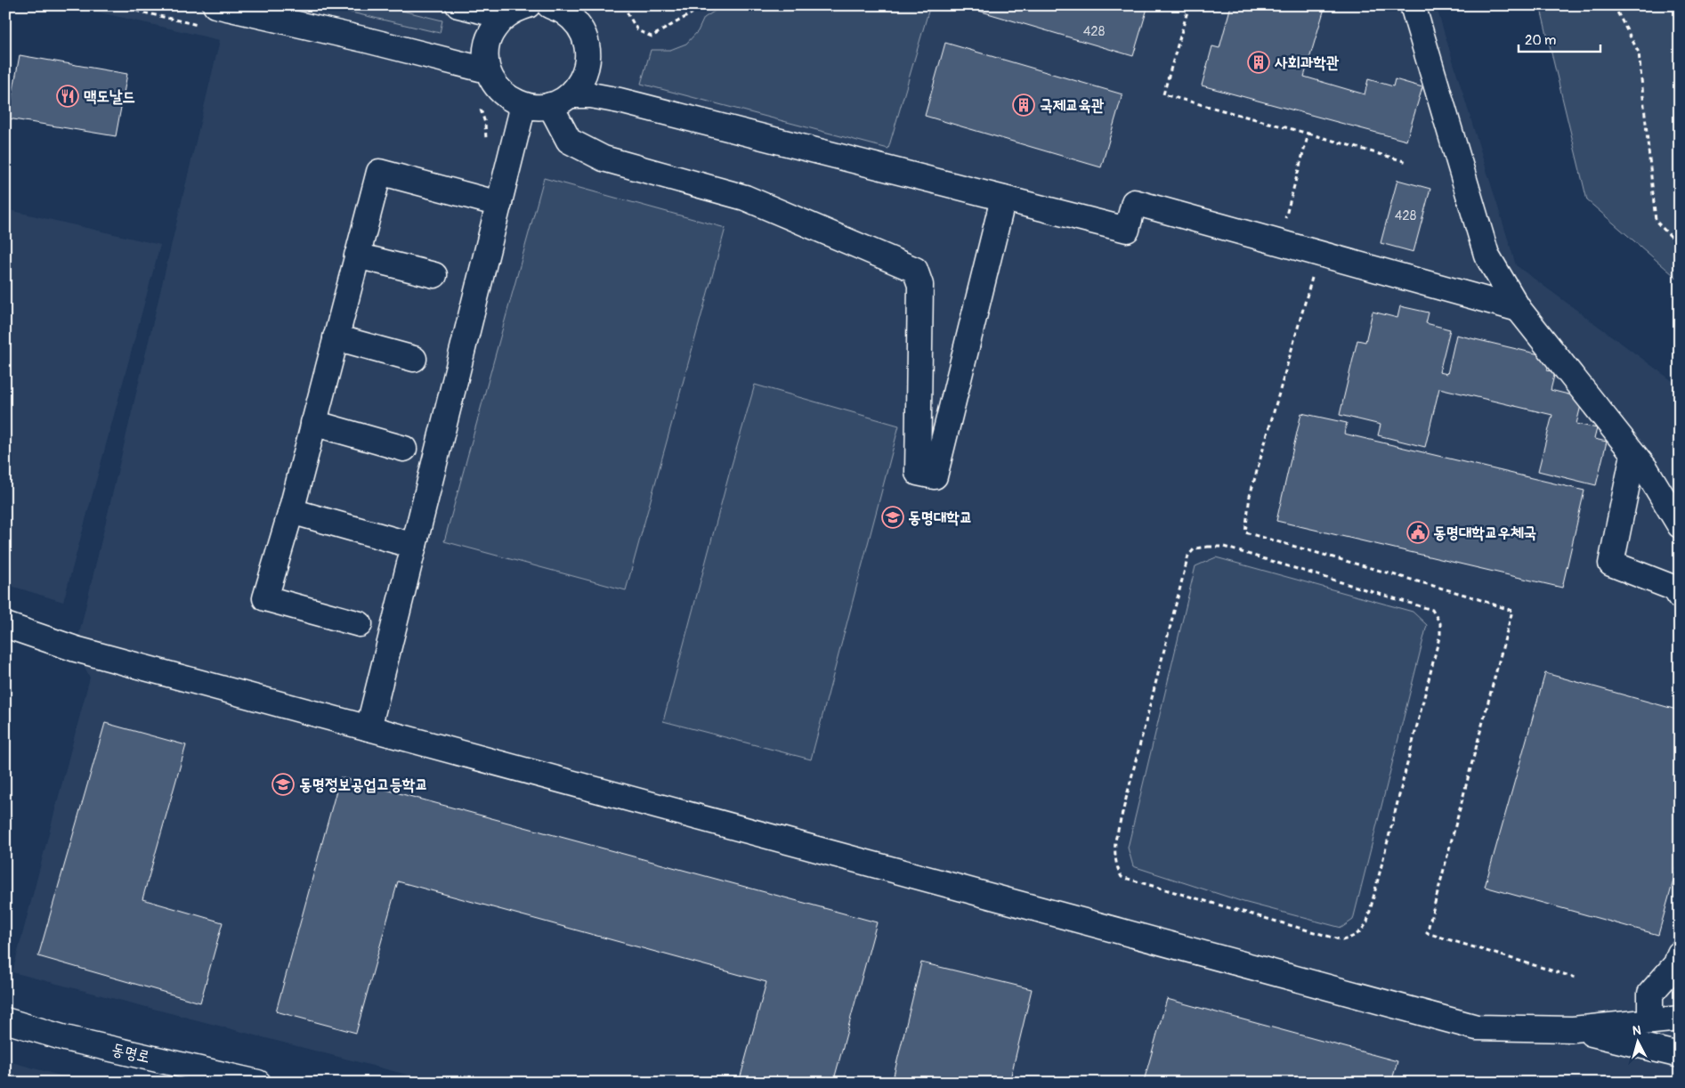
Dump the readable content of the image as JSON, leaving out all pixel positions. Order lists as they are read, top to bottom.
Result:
{
  "streets": {
    "street": ["동명로"]
  },
  "places": {
    "building": ["사회과학관", "국제교육관"],
    "restaurant": ["맥도날드"],
    "school or university": ["동명대학교", "동명정보공업고등학교"],
    "public building": ["동명대학교우체국"]
  },
  "house_numbers": ["428", "428"],
  "scale_bar": "20 m",
  "north": "top"
}
